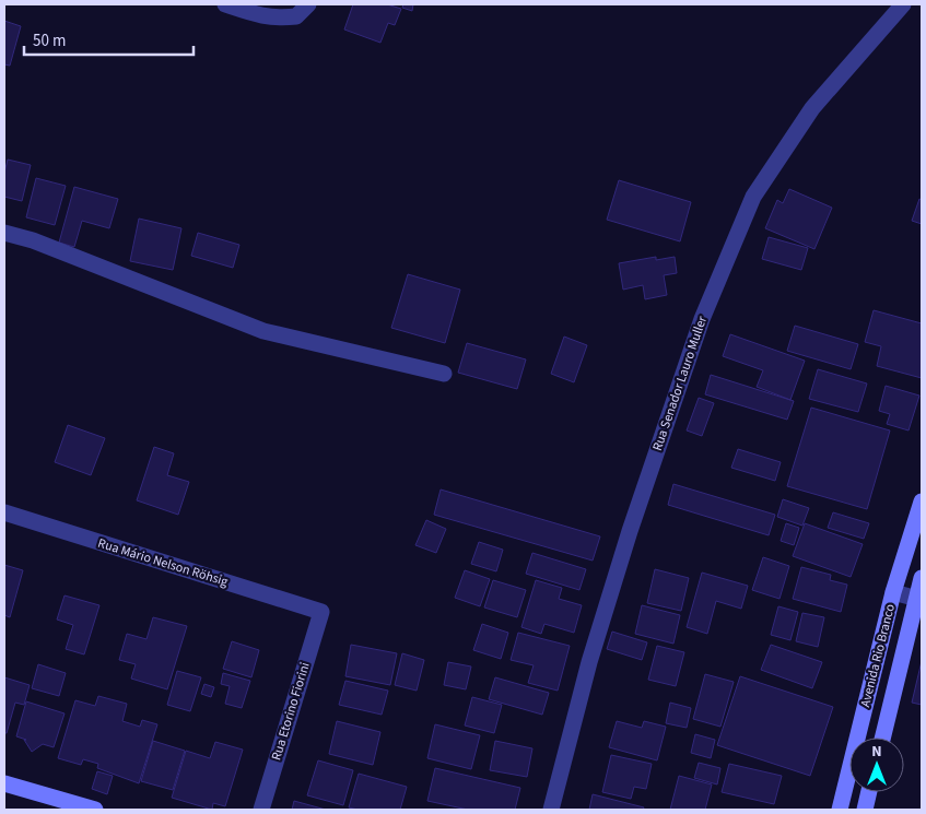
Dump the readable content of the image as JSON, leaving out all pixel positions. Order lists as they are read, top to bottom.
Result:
{
  "streets": {
    "main road": ["Avenida Rio Branco"],
    "street": ["Rua Senador Lauro Muller", "Rua Mário Nelson Röhsig", "Rua Etorino Fiorini"]
  },
  "crossings": [
    ["Rua Mário Nelson Röhsig", "Rua Etorino Fiorini"]
  ],
  "scale_bar": "50 m",
  "north": "top"
}
